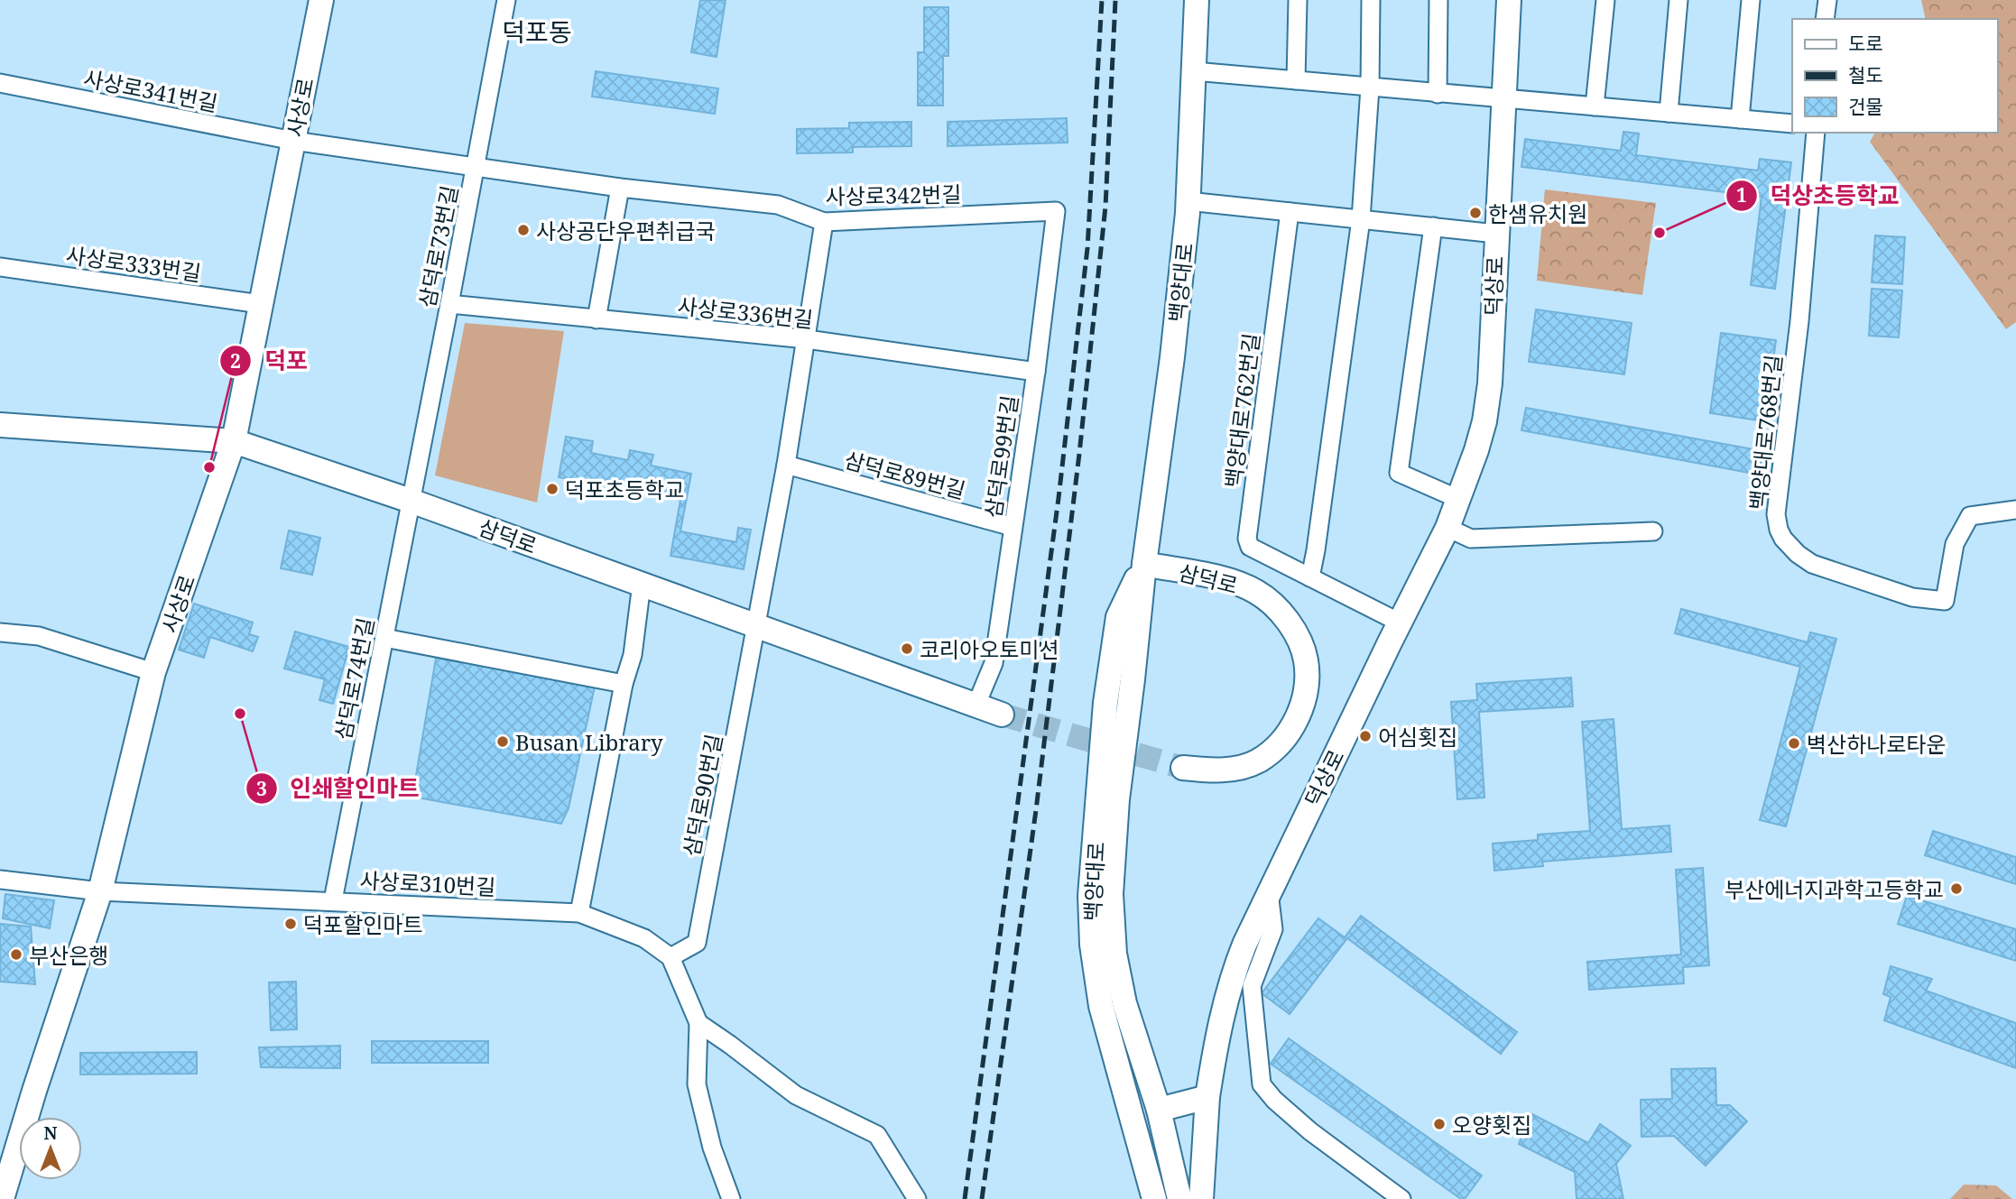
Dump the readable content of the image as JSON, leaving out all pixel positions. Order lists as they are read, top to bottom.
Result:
{
  "streets": {
    "main road": [
      "사상로",
      "백양대로",
      "덕상로",
      "삼덕로"
    ],
    "street": [
      "사상로341번길",
      "사상로342번길",
      "삼덕로73번길",
      "사상로333번길",
      "사상로336번길",
      "백양대로762번길",
      "백양대로768번길",
      "삼덕로99번길",
      "삼덕로89번길",
      "삼덕로74번길",
      "삼덕로90번길",
      "사상로310번길"
    ]
  },
  "crossings": [
    ["사상로341번길", "사상로"],
    ["사상로341번길", "사상로342번길"],
    ["사상로", "사상로342번길"],
    ["사상로", "사상로333번길"],
    ["사상로", "삼덕로"],
    ["사상로", "사상로310번길"],
    ["사상로342번길", "삼덕로73번길"],
    ["사상로342번길", "삼덕로99번길"],
    ["삼덕로73번길", "사상로336번길"],
    ["삼덕로73번길", "삼덕로"],
    ["삼덕로73번길", "삼덕로74번길"],
    ["백양대로", "삼덕로"],
    ["덕상로", "백양대로762번길"],
    ["사상로336번길", "삼덕로99번길"],
    ["삼덕로99번길", "삼덕로89번길"],
    ["삼덕로99번길", "삼덕로"],
    ["삼덕로", "삼덕로74번길"],
    ["삼덕로", "삼덕로90번길"],
    ["삼덕로74번길", "사상로310번길"],
    ["삼덕로90번길", "사상로310번길"]
  ],
  "districts": ["덕포동"],
  "places": [
    "한샘유치원",
    "사상공단우편취급국",
    "덕상초등학교",
    "덕포",
    "덕포초등학교",
    "코리아오토미션",
    "인쇄할인마트",
    "어심횟집",
    "Busan Library",
    "벽산하나로타운",
    "부산에너지과학고등학교",
    "덕포할인마트",
    "부산은행",
    "오양횟집"
  ],
  "legend": ["도로", "철도", "건물"],
  "north": "top"
}
